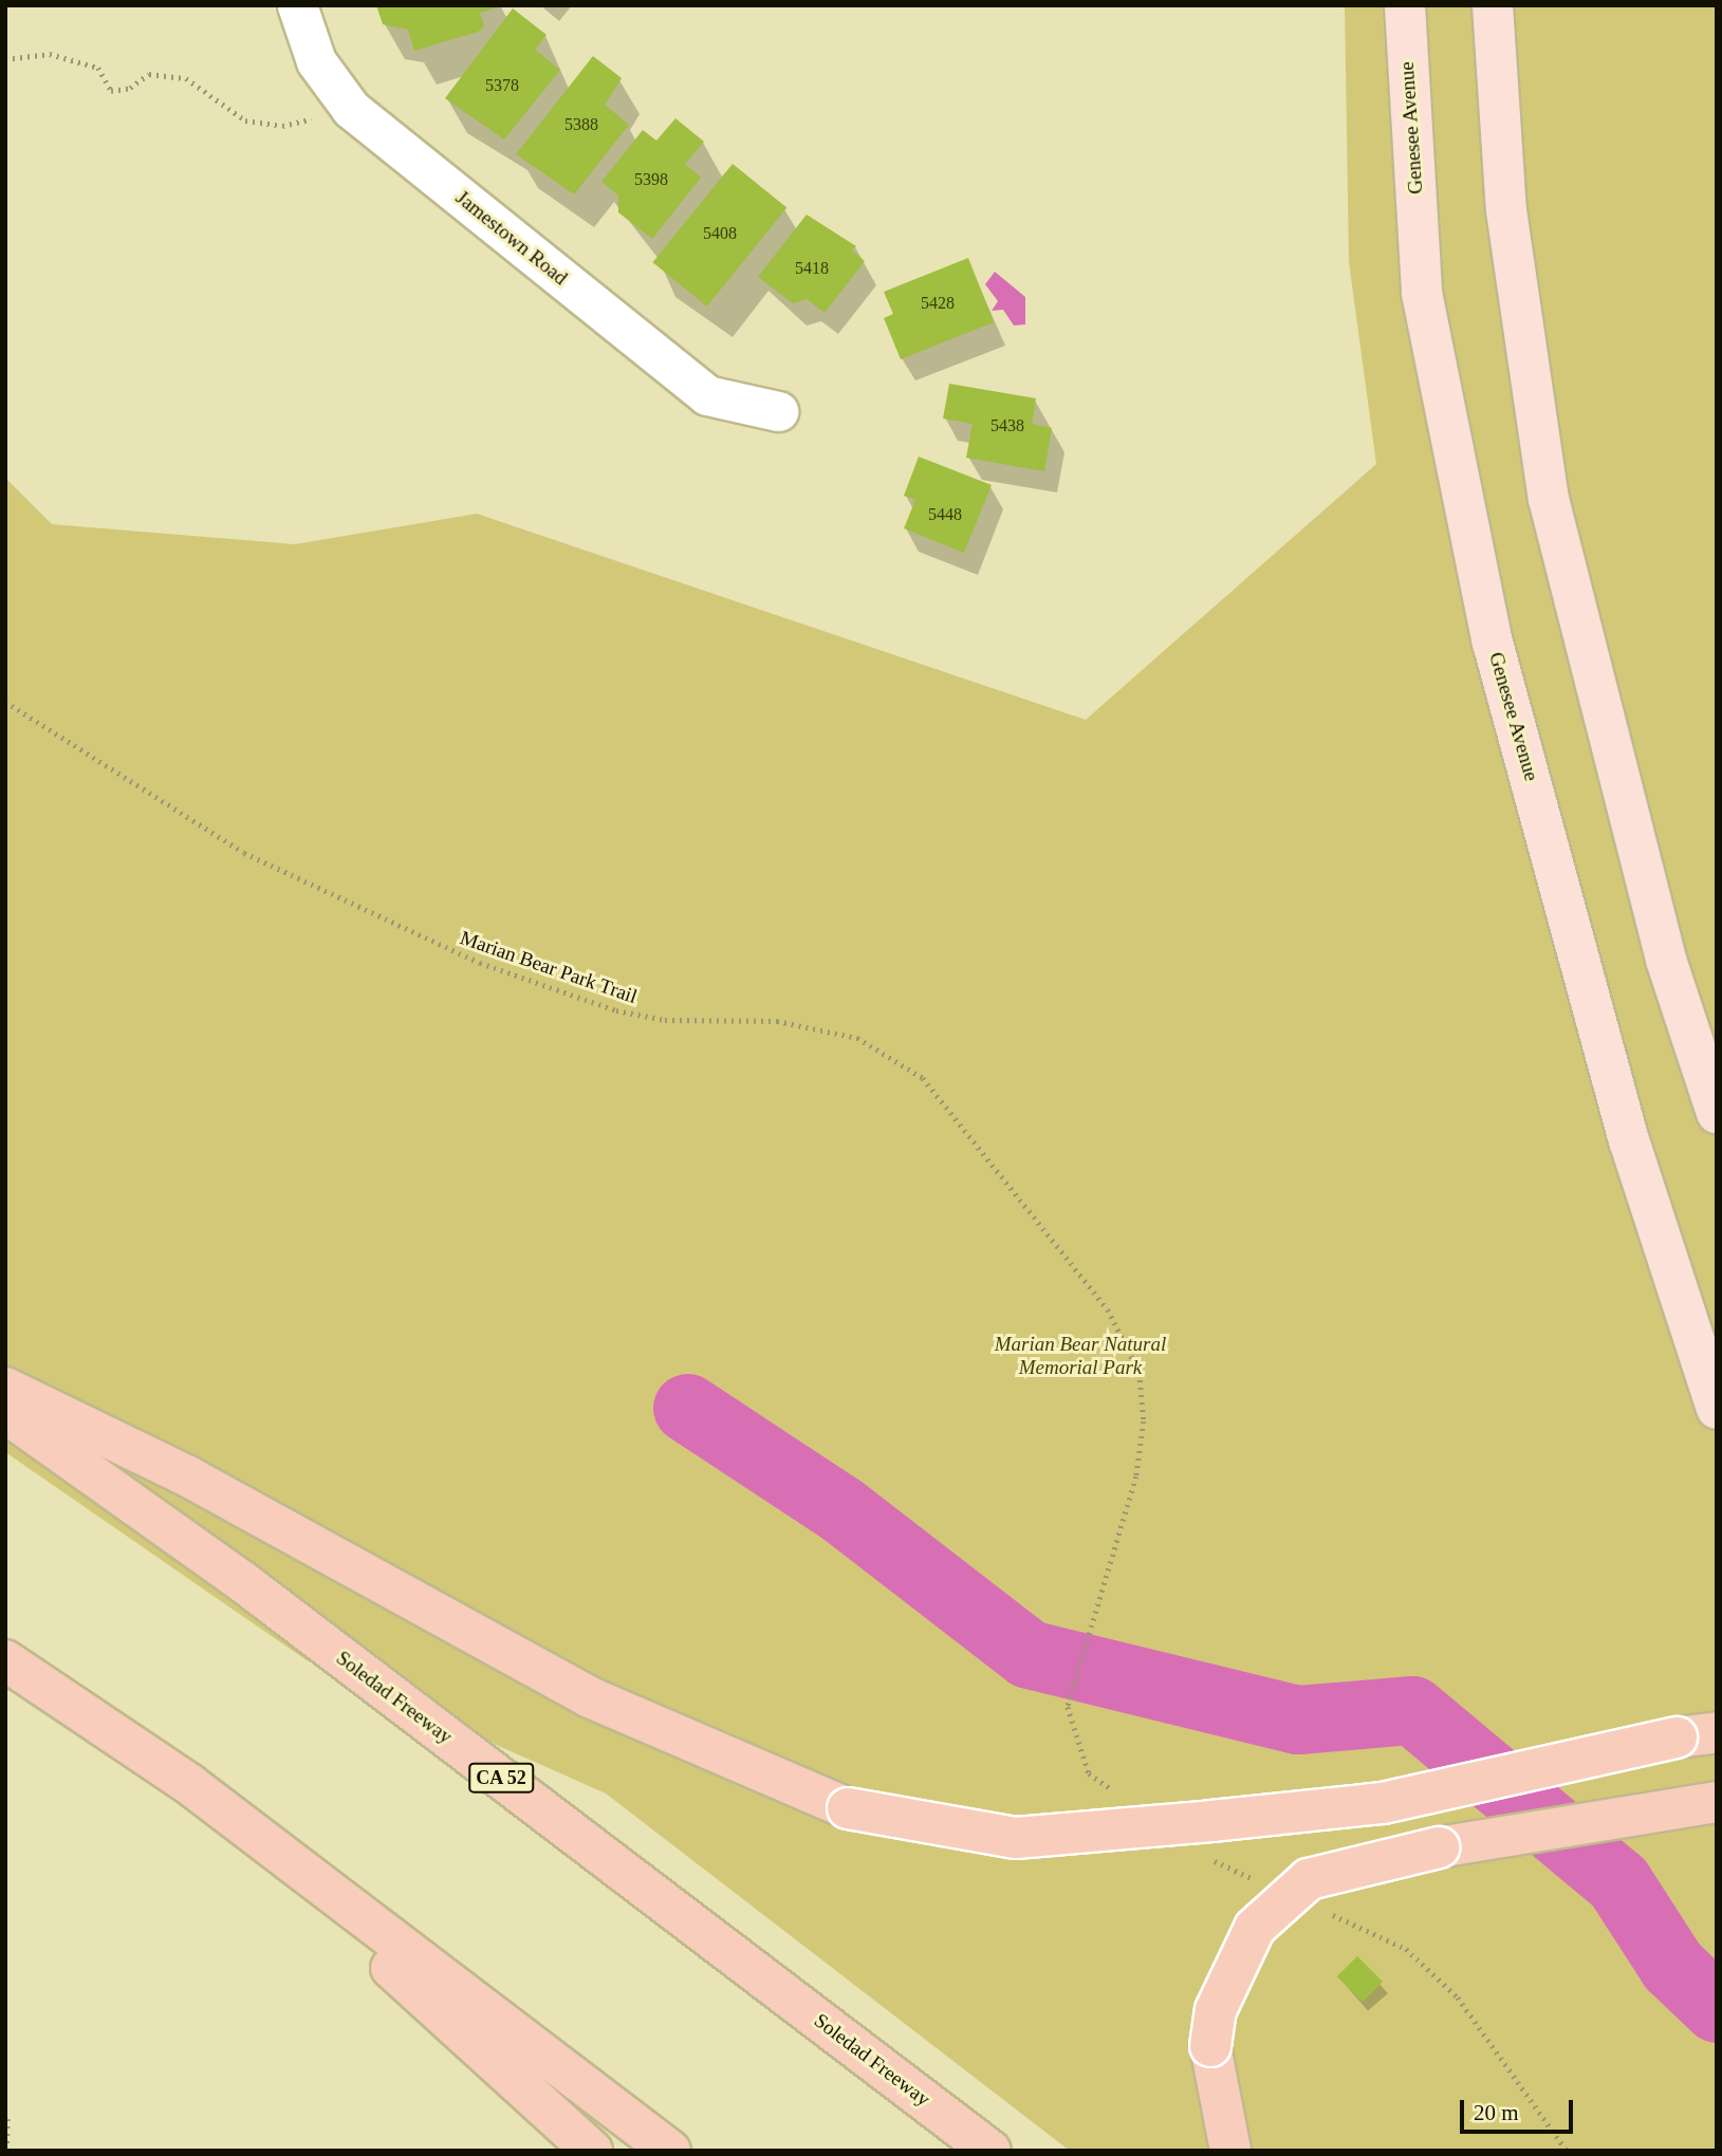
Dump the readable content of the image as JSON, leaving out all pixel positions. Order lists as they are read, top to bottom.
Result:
{
  "streets": {
    "highway": ["Soledad Freeway", "CA 52"],
    "main road": ["Genesee Avenue"],
    "street": ["Jamestown Road"],
    "path": ["Marian Bear Park Trail"]
  },
  "parks": ["Marian Bear Natural Memorial Park"],
  "house_numbers": [
    "5378",
    "5388",
    "5398",
    "5408",
    "5418",
    "5428",
    "5438",
    "5448"
  ],
  "scale_bar": "20 m"
}
